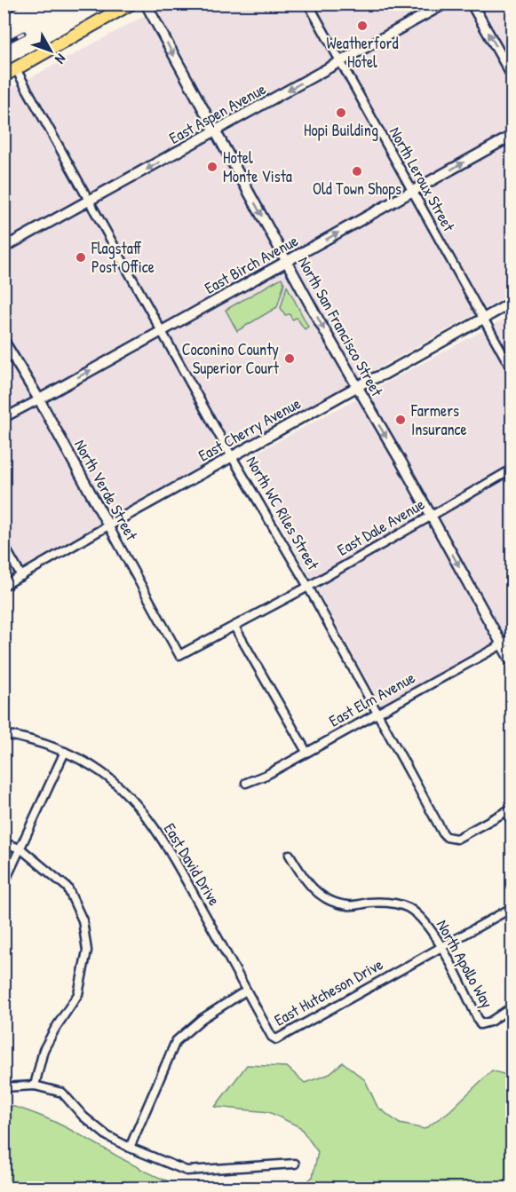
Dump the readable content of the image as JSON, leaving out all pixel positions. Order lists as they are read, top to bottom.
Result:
{
  "streets": {
    "street": [
      "East Aspen Avenue",
      "North Leroux Street",
      "East Birch Avenue",
      "North San Francisco Street",
      "East Cherry Avenue",
      "North Verde Street",
      "North WC Riles Street",
      "East Dale Avenue",
      "East Elm Avenue",
      "East David Drive",
      "North Apollo Way",
      "East Hutcheson Drive"
    ]
  },
  "crossings": [
    ["East Aspen Avenue", "North Leroux Street"],
    ["East Aspen Avenue", "North San Francisco Street"],
    ["East Aspen Avenue", "North WC Riles Street"],
    ["North Leroux Street", "East Birch Avenue"],
    ["North Leroux Street", "East Cherry Avenue"],
    ["East Birch Avenue", "North San Francisco Street"],
    ["East Birch Avenue", "North Verde Street"],
    ["East Birch Avenue", "North WC Riles Street"],
    ["North San Francisco Street", "East Cherry Avenue"],
    ["North San Francisco Street", "East Dale Avenue"],
    ["North San Francisco Street", "East Elm Avenue"],
    ["East Cherry Avenue", "North Verde Street"],
    ["East Cherry Avenue", "North WC Riles Street"],
    ["North Verde Street", "East Dale Avenue"],
    ["North WC Riles Street", "East Dale Avenue"],
    ["North WC Riles Street", "East Elm Avenue"],
    ["East David Drive", "East Hutcheson Drive"],
    ["North Apollo Way", "East Hutcheson Drive"]
  ],
  "one_way": ["East Aspen Avenue", "East Birch Avenue", "North San Francisco Street"],
  "places": [
    "Weatherford Hotel",
    "Hopi Building",
    "Hotel Monte Vista",
    "Old Town Shops",
    "Flagstaff Post Office",
    "Coconino County Superior Court",
    "Farmers Insurance"
  ],
  "north": "bottom right"
}
